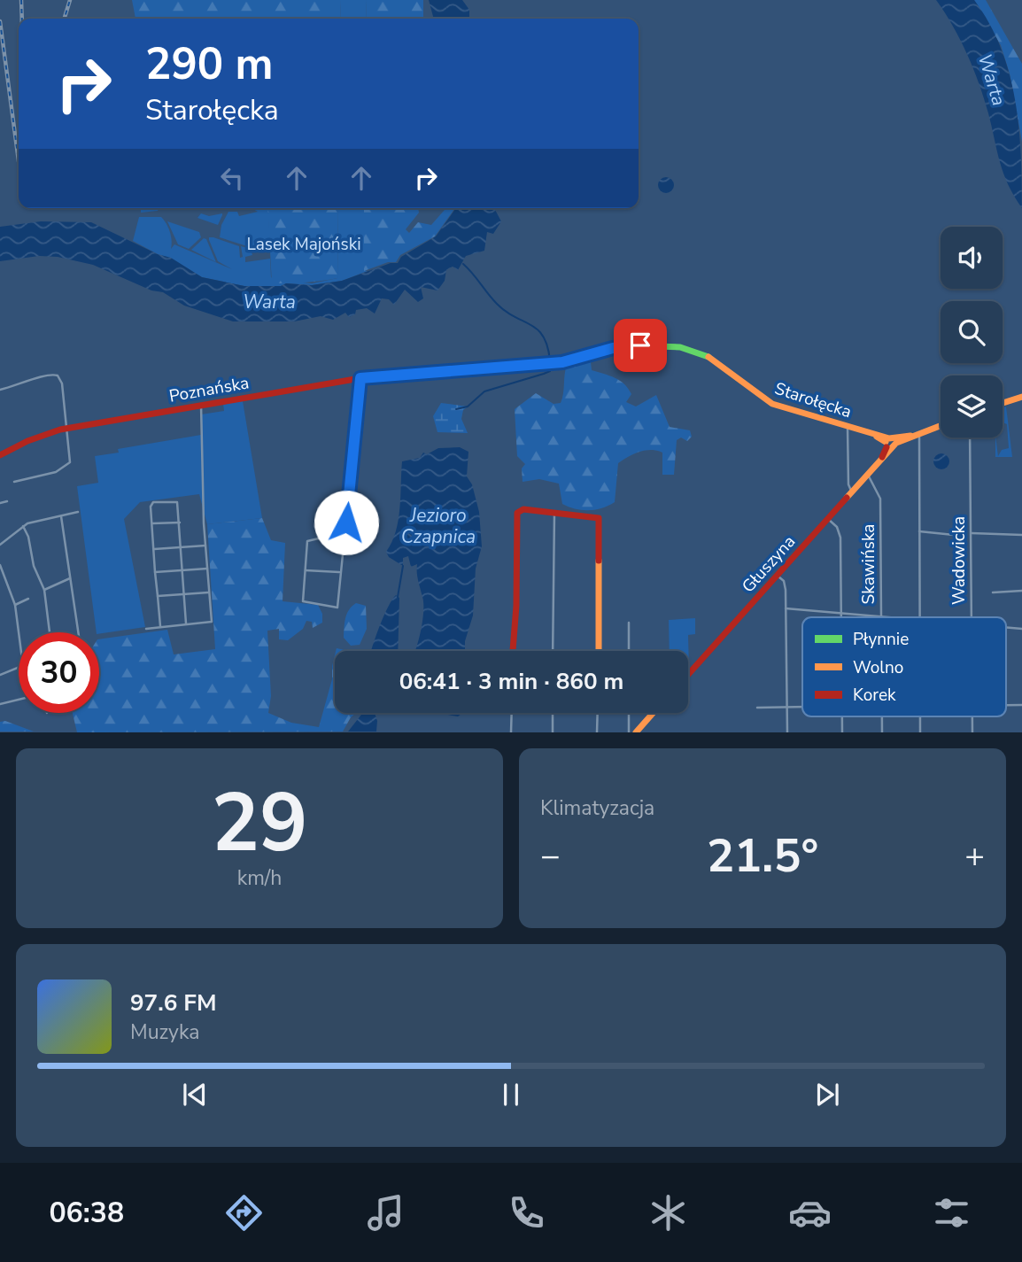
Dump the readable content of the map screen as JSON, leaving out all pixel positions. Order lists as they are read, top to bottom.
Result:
{
  "streets": {
    "street": [
      "Poznańska",
      "Starołęcka",
      "Wadowicka",
      "Głuszyna",
      "Skawińska"
    ]
  },
  "crossings": [
    ["Poznańska", "Starołęcka"],
    ["Starołęcka", "Głuszyna"],
    ["Głuszyna", "Skawińska"]
  ],
  "water": ["Warta", "Jezioro Czapnica"],
  "parks": ["Lasek Majoński"],
  "legend": ["Płynnie", "Wolno", "Korek"],
  "page": {
    "turn": ["290 m", "Starołęcka"],
    "limit": "30",
    "trip": "06:41 · 3 min · 860 m",
    "tile": [
      ["29", "km/h"],
      "Klimatyzacja"
    ],
    "heat": ["−", "21.5°", "+"],
    "song": ["97.6 FM", "Muzyka"],
    "tabs": "06:38"
  }
}
